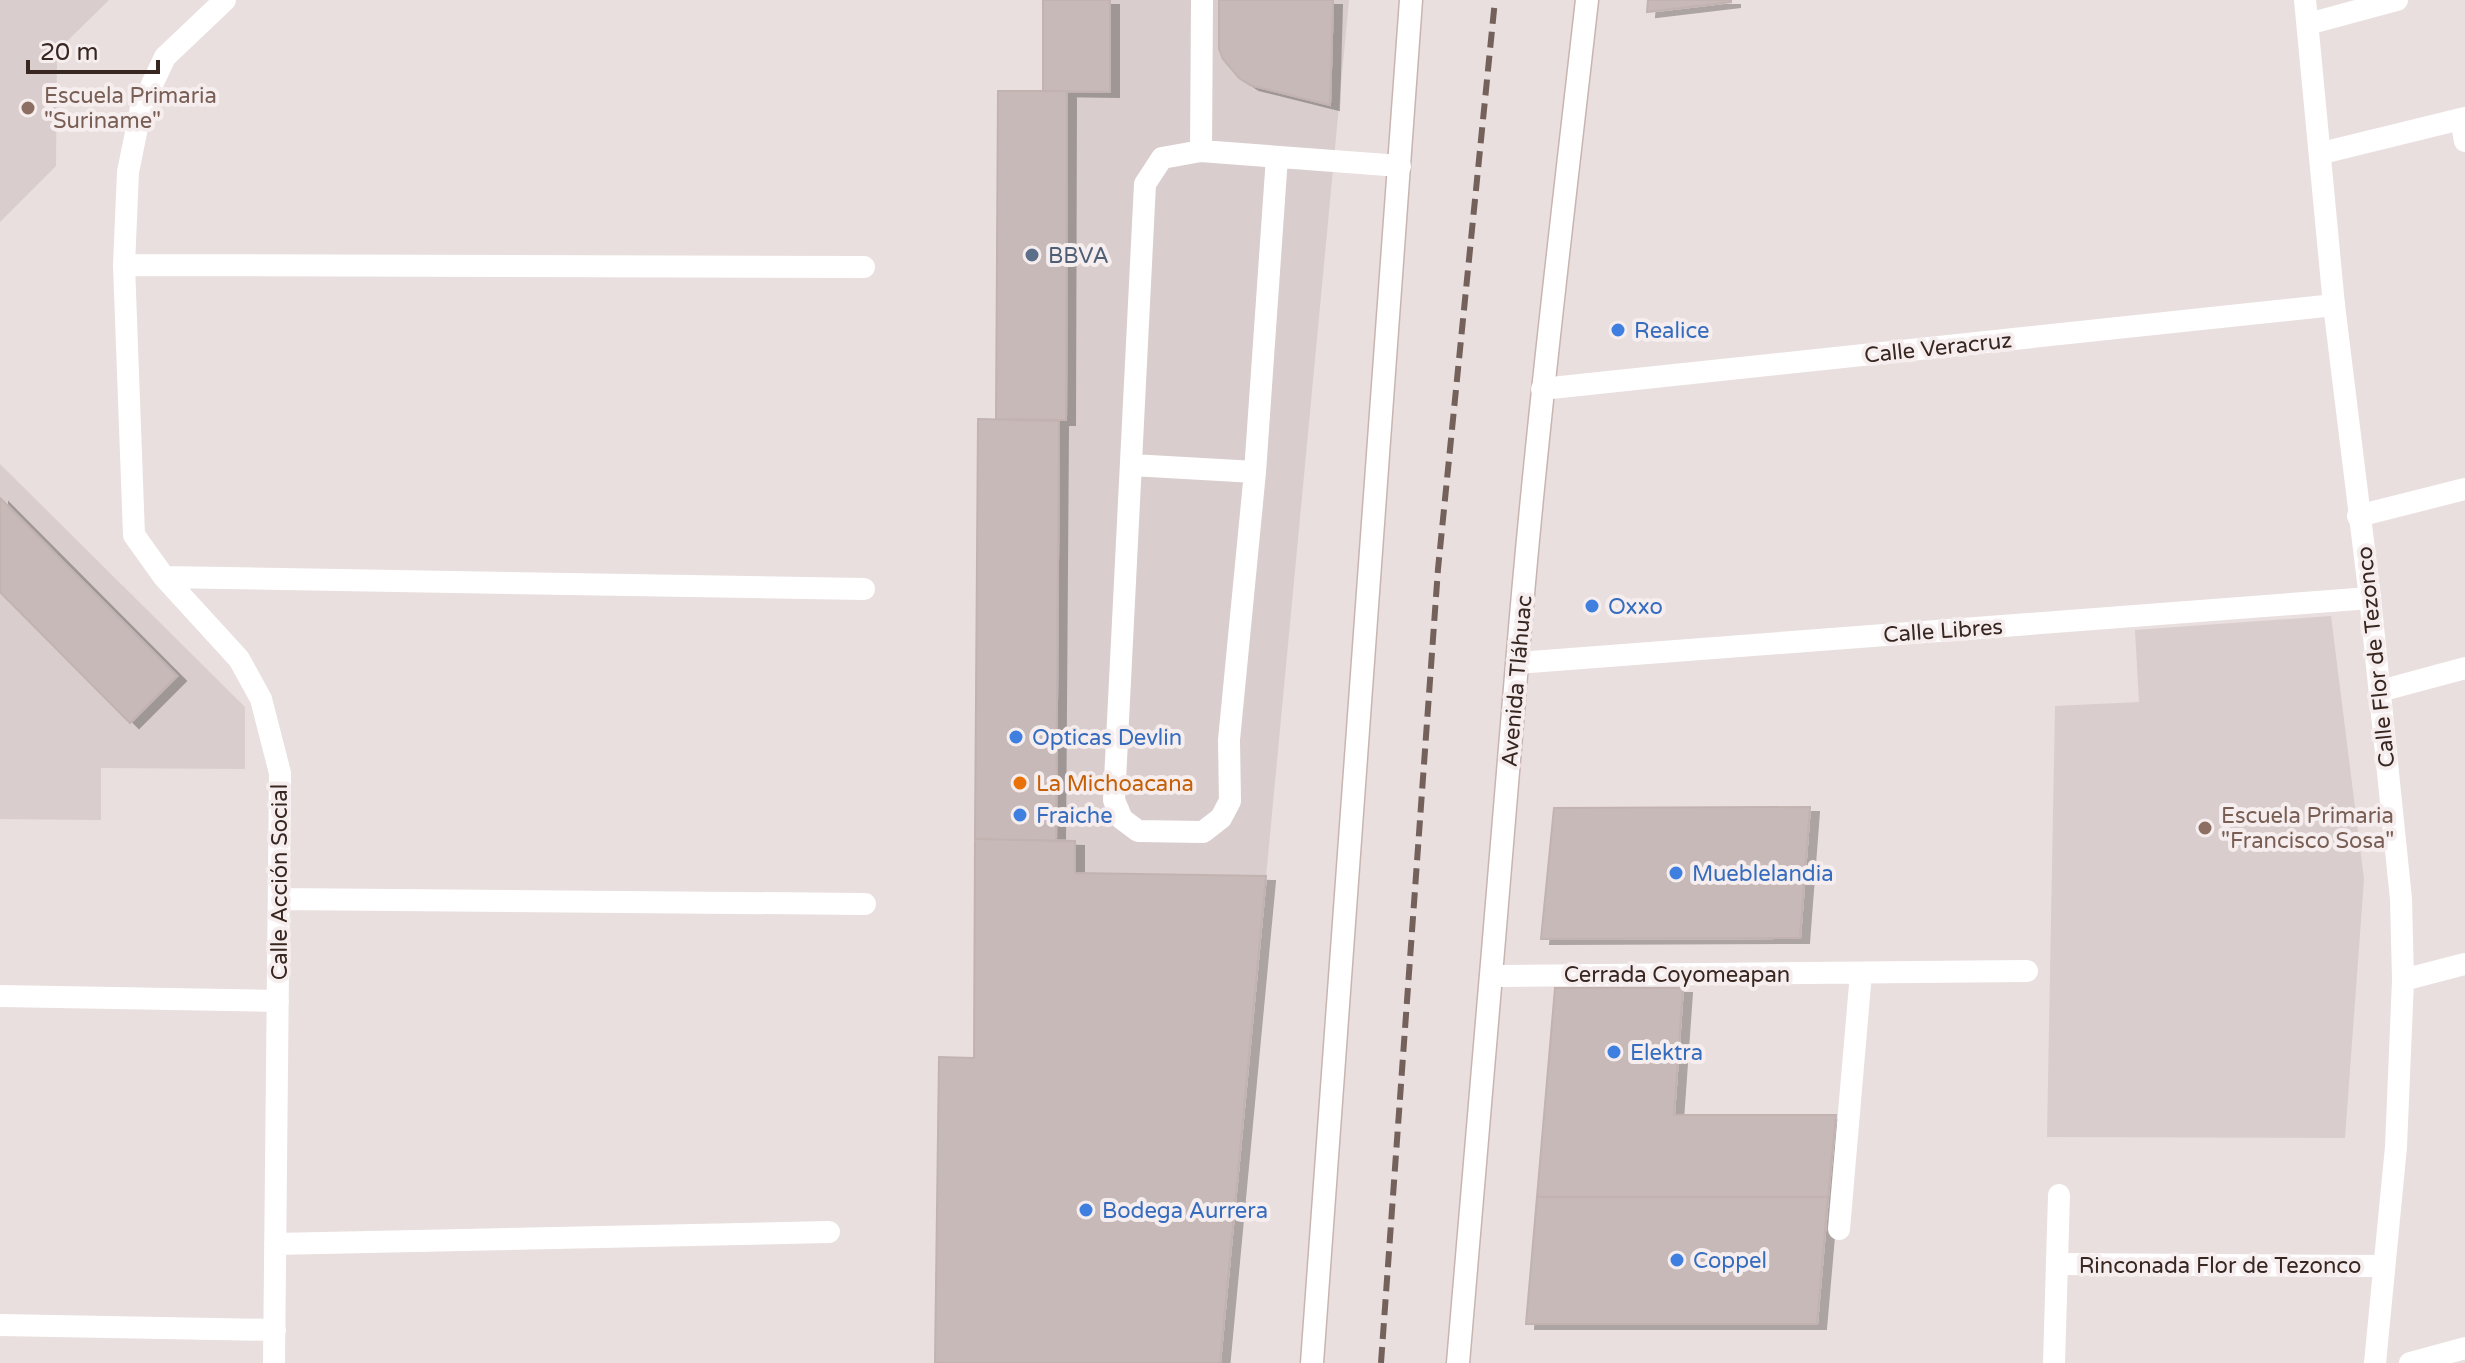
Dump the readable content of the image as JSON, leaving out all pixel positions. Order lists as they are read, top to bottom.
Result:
{
  "streets": {
    "street": [
      "Calle Veracruz",
      "Calle Libres",
      "Calle Flor de Tezonco",
      "Avenida Tláhuac",
      "Calle Acción Social",
      "Cerrada Coyomeapan",
      "Rinconada Flor de Tezonco"
    ]
  },
  "crossings": [
    ["Calle Veracruz", "Calle Flor de Tezonco"],
    ["Calle Veracruz", "Avenida Tláhuac"],
    ["Calle Libres", "Calle Flor de Tezonco"],
    ["Calle Libres", "Avenida Tláhuac"],
    ["Calle Flor de Tezonco", "Rinconada Flor de Tezonco"],
    ["Avenida Tláhuac", "Cerrada Coyomeapan"]
  ],
  "places": [
    "Escuela Primaria \"Suriname\"",
    "BBVA",
    "Realice",
    "Oxxo",
    "Opticas Devlin",
    "La Michoacana",
    "Fraiche",
    "Escuela Primaria \"Francisco Sosa\"",
    "Mueblelandia",
    "Elektra",
    "Bodega Aurrera",
    "Coppel"
  ],
  "scale_bar": "20 m"
}
